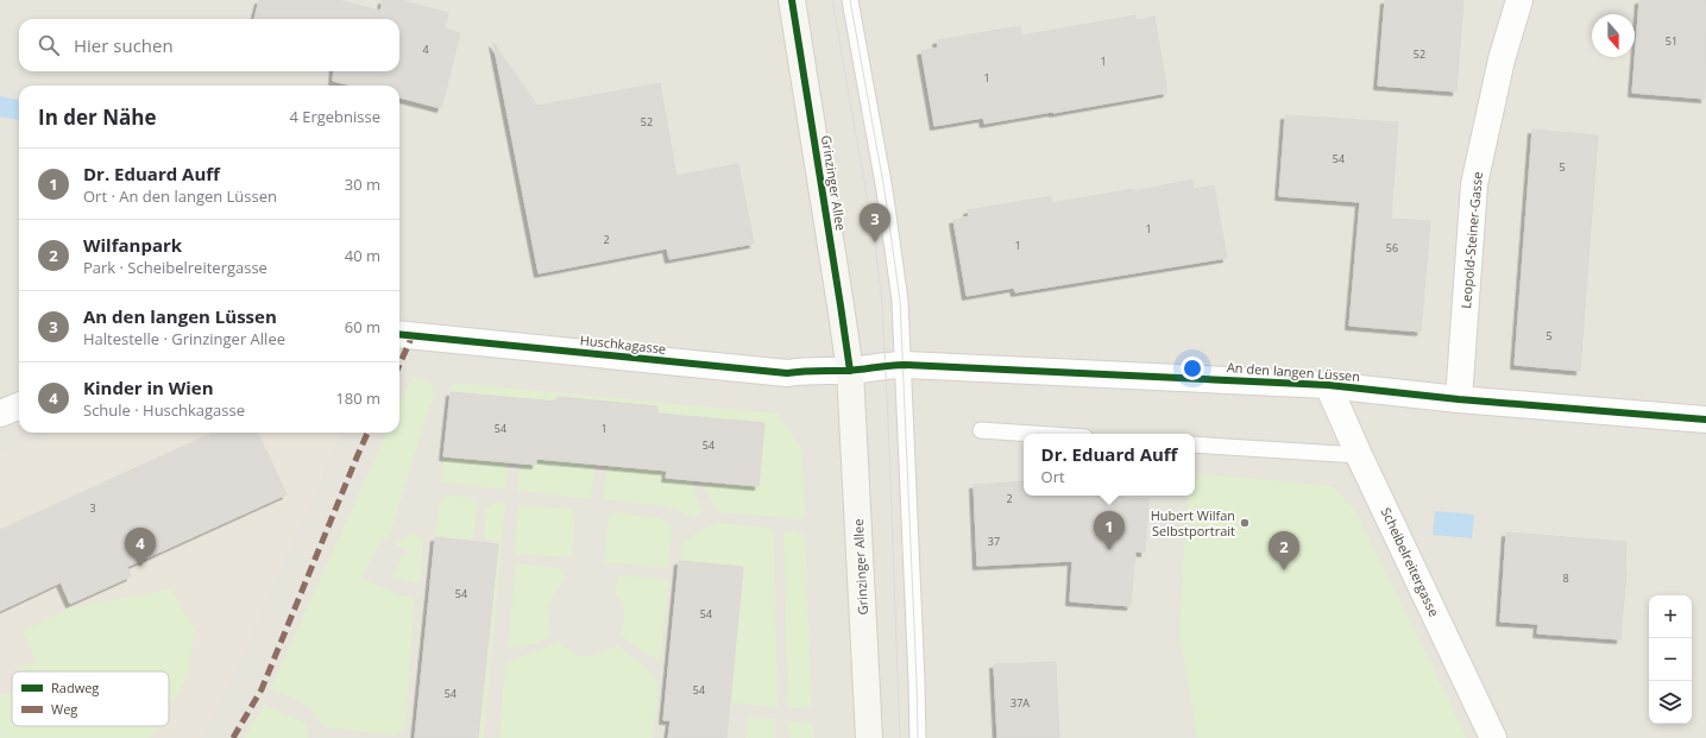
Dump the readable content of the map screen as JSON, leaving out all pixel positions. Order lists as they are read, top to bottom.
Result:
{
  "streets": {
    "street": [
      "Grinzinger Allee",
      "Leopold-Steiner-Gasse",
      "Huschkagasse",
      "An den langen Lüssen",
      "Scheibelreitergasse"
    ]
  },
  "crossings": [
    ["Grinzinger Allee", "Huschkagasse"],
    ["Grinzinger Allee", "An den langen Lüssen"],
    ["Leopold-Steiner-Gasse", "An den langen Lüssen"],
    ["Huschkagasse", "An den langen Lüssen"],
    ["An den langen Lüssen", "Scheibelreitergasse"]
  ],
  "places": ["Hubert Wilfan Selbstportrait"],
  "house_numbers": [
    "51",
    "4",
    "52",
    "1",
    "1",
    "52",
    "54",
    "5",
    "1",
    "2",
    "1",
    "56",
    "5",
    "54",
    "1",
    "54",
    "2",
    "3",
    "37",
    "8",
    "54",
    "54",
    "54",
    "54",
    "37A"
  ],
  "legend": ["Radweg", "Weg"],
  "north": "bottom",
  "page": {
    "search": "Hier suchen",
    "heading": ["In der Nähe", "4 Ergebnisse"],
    "list": [
      {
        "mark": "1",
        "name": "Dr. Eduard Auff",
        "note": "Ort · An den langen Lüssen",
        "value": "30 m"
      },
      {
        "mark": "2",
        "name": "Wilfanpark",
        "note": "Park · Scheibelreitergasse",
        "value": "40 m"
      },
      {
        "mark": "3",
        "name": "An den langen Lüssen",
        "note": "Haltestelle · Grinzinger Allee",
        "value": "60 m"
      },
      {
        "mark": "4",
        "name": "Kinder in Wien",
        "note": "Schule · Huschkagasse",
        "value": "180 m"
      }
    ],
    "pins": [
      "3",
      "1",
      "4",
      "2"
    ],
    "popup": ["Dr. Eduard Auff", "Ort"],
    "map_buttons": ["+", "−"]
  }
}
